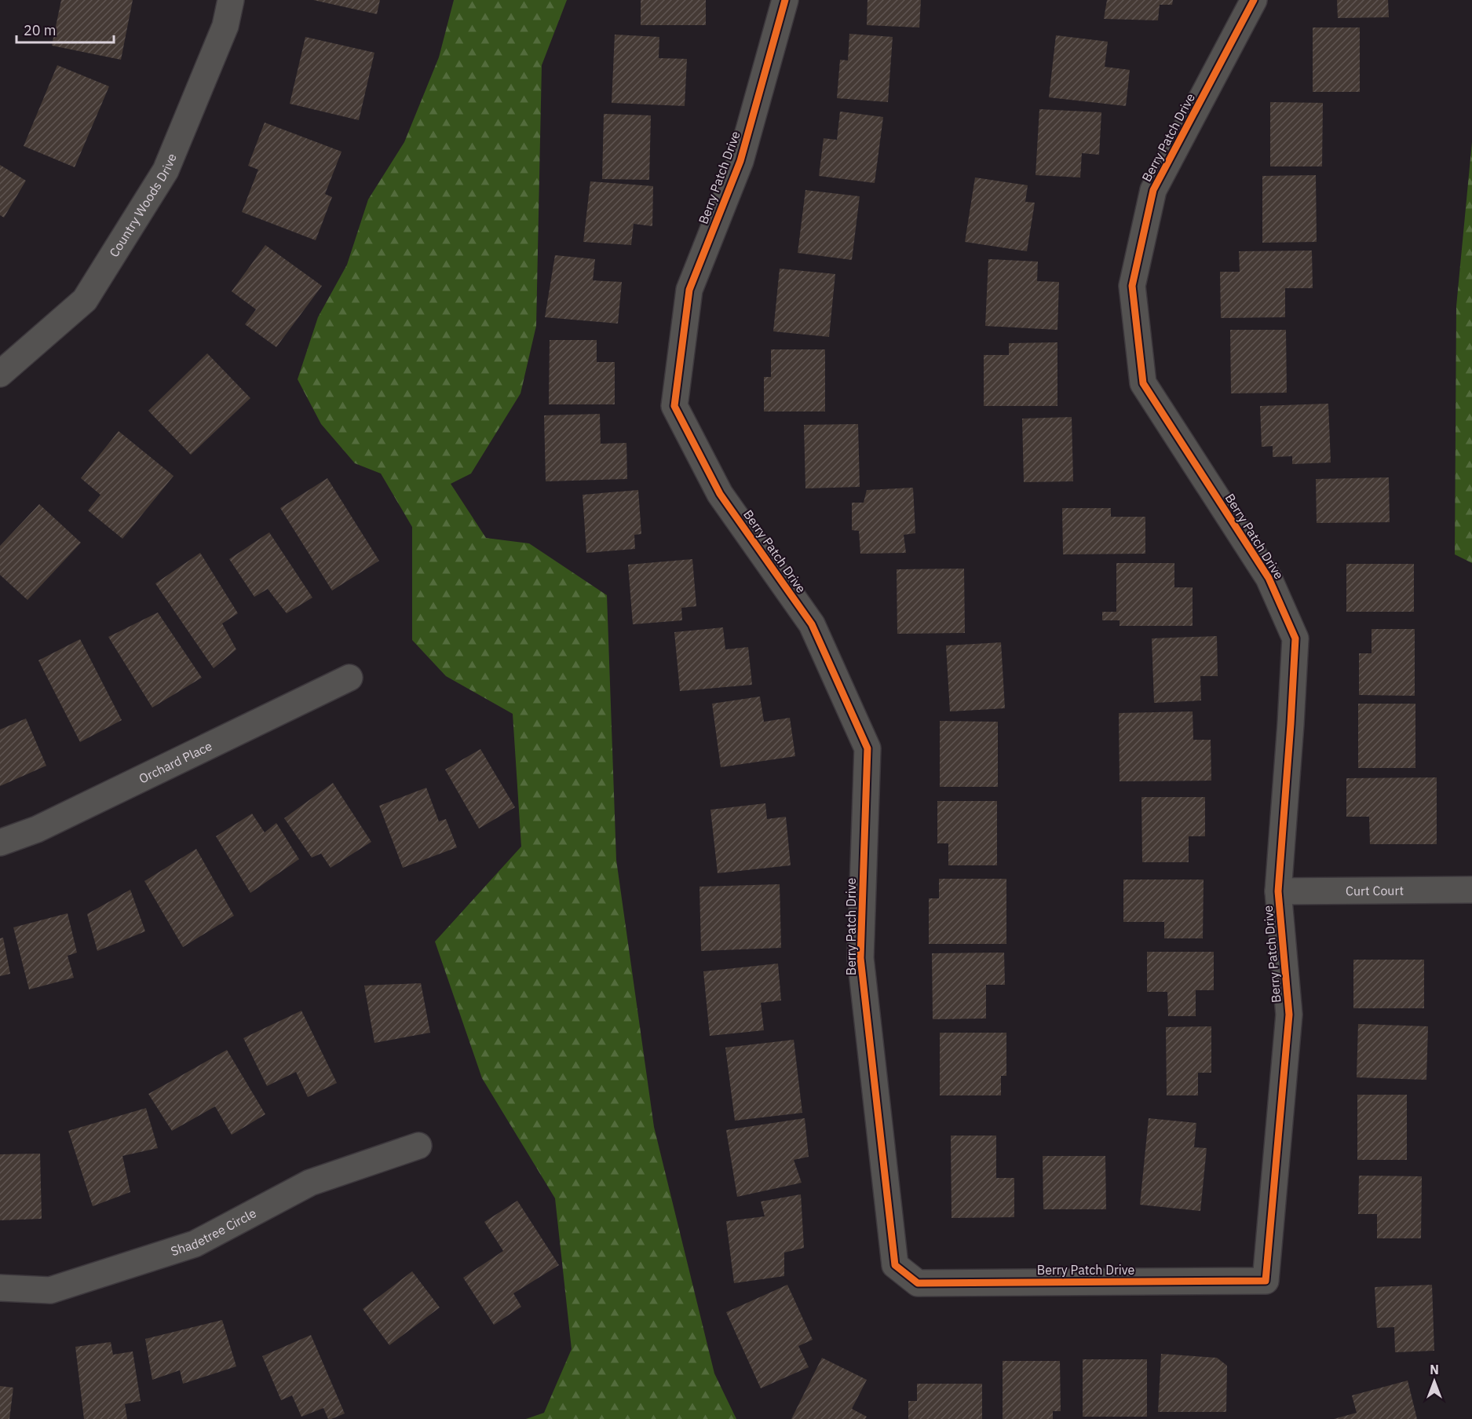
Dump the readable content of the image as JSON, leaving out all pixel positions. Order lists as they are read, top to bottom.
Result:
{
  "streets": {
    "street": [
      "Berry Patch Drive",
      "Country Woods Drive",
      "Orchard Place",
      "Curt Court",
      "Shadetree Circle"
    ]
  },
  "crossings": [
    ["Berry Patch Drive", "Curt Court"]
  ],
  "scale_bar": "20 m",
  "north": "top"
}
